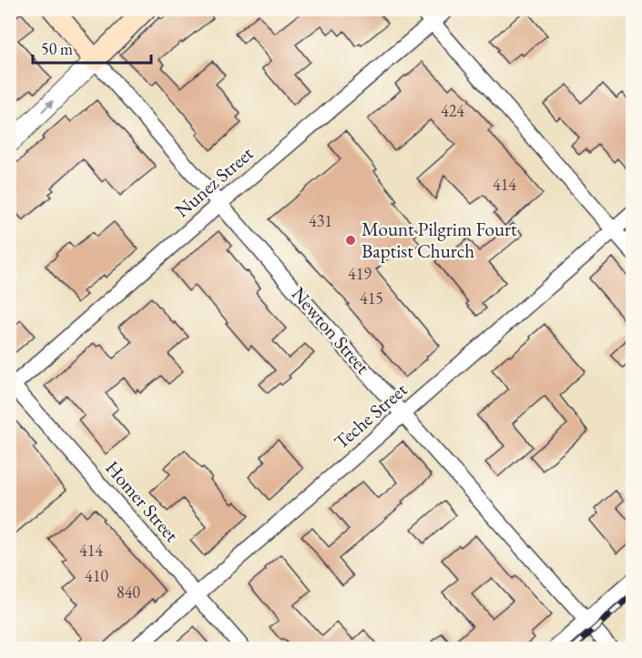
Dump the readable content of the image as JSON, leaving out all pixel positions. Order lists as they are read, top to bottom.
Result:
{
  "streets": {
    "main road": ["Newton Street"],
    "street": ["Nunez Street", "Teche Street", "Homer Street"]
  },
  "crossings": [
    ["Nunez Street", "Newton Street"],
    ["Nunez Street", "Homer Street"],
    ["Newton Street", "Teche Street"],
    ["Teche Street", "Homer Street"]
  ],
  "places": ["Mount Pilgrim Fourt Baptist Church"],
  "house_numbers": [
    "424",
    "414",
    "431",
    "419",
    "415",
    "414",
    "410",
    "840"
  ],
  "scale_bar": "50 m"
}
